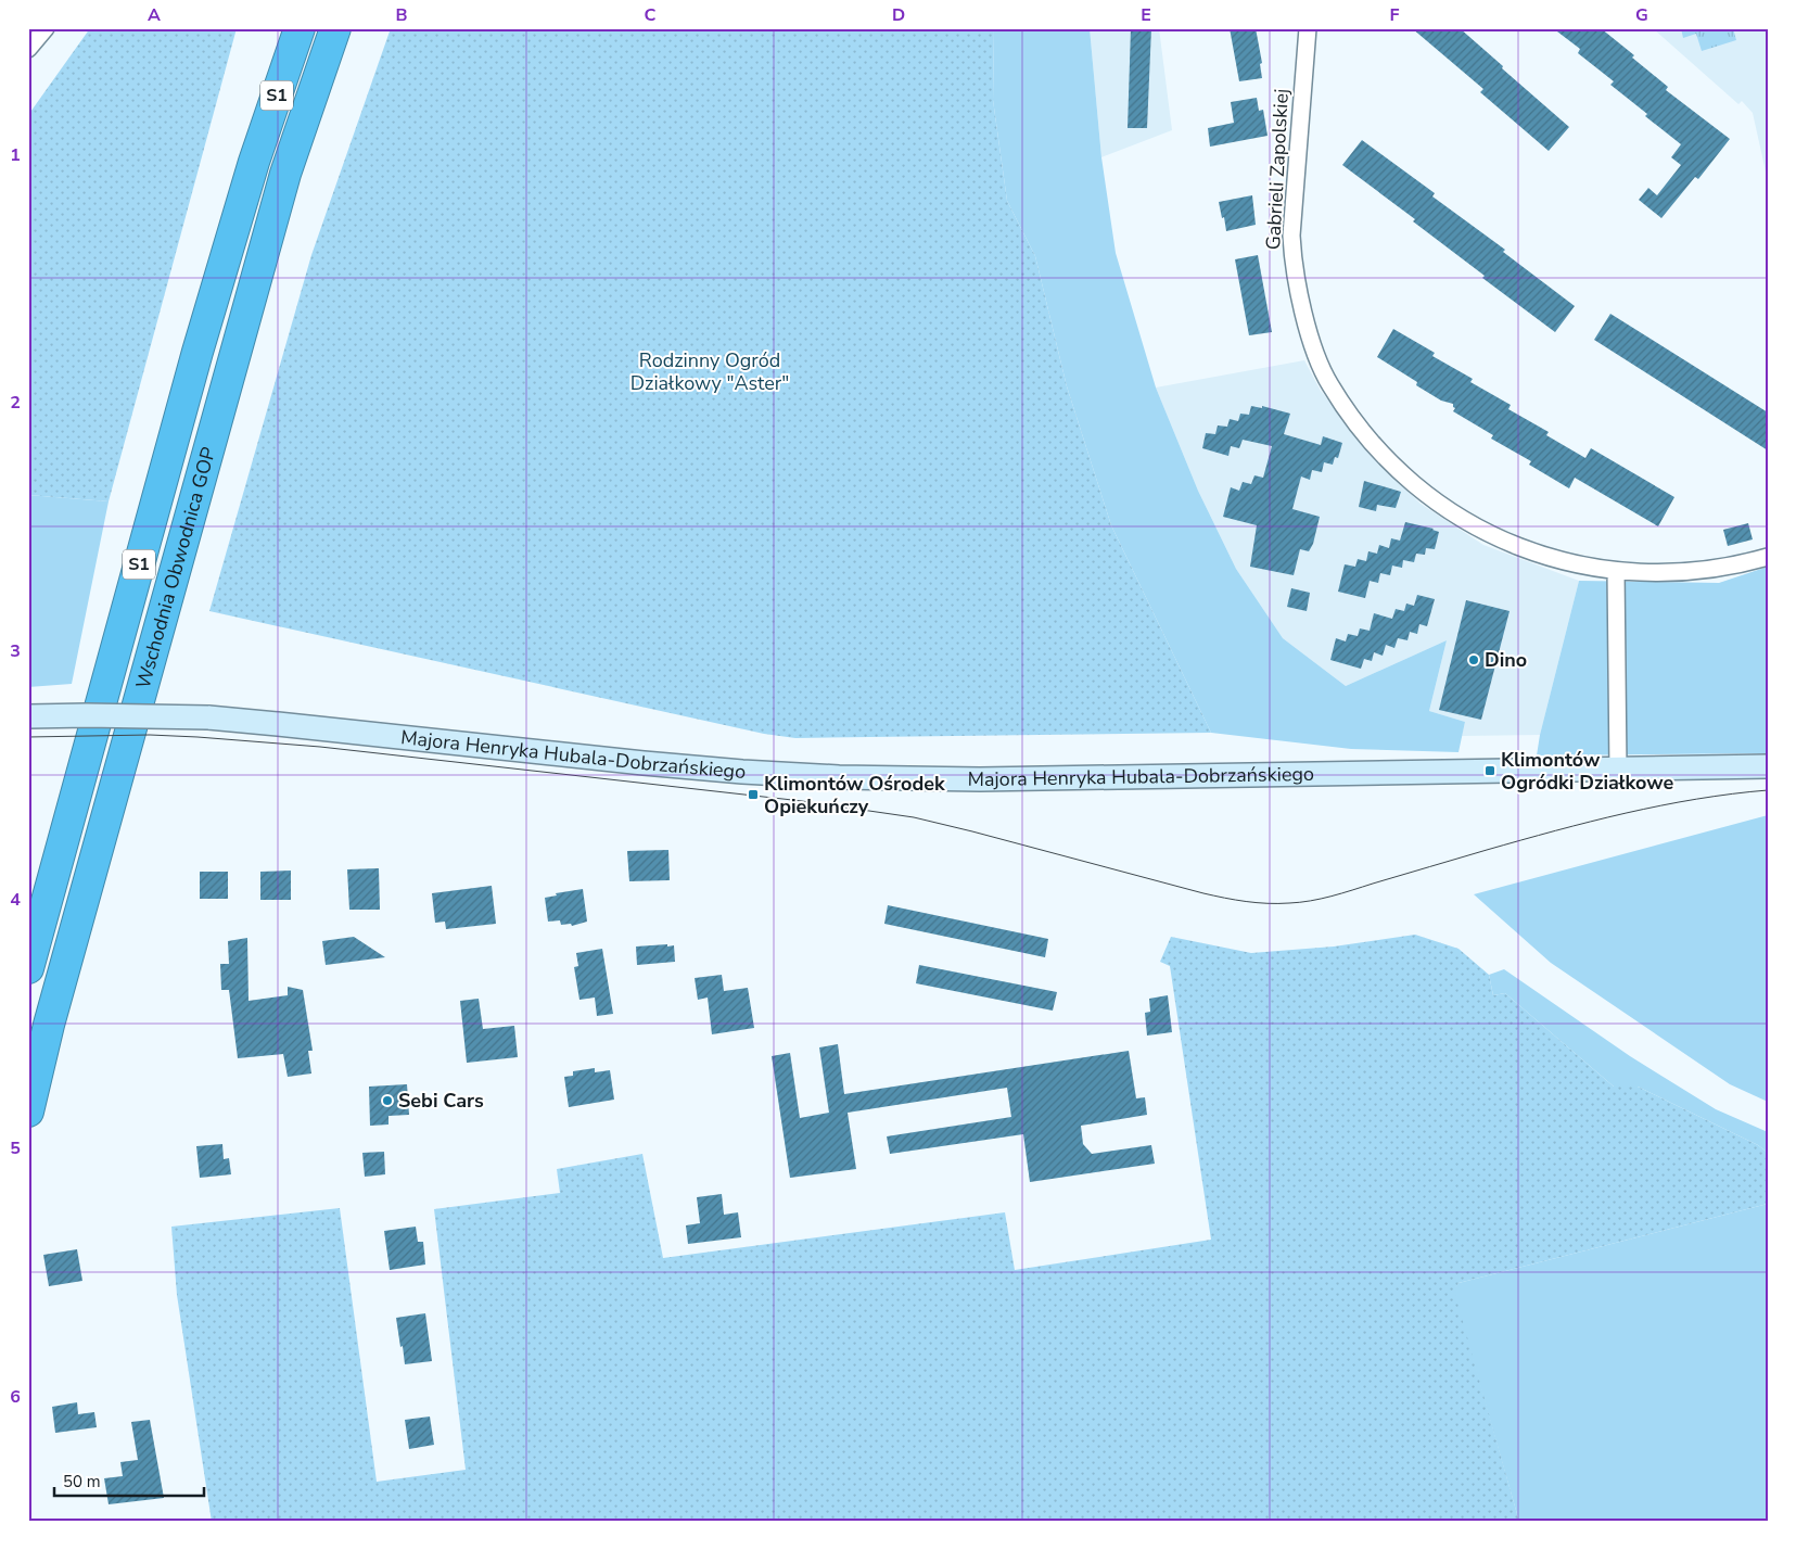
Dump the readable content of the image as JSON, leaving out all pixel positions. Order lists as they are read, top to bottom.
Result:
{
  "streets": {
    "highway": ["S1", "Wschodnia Obwodnica GOP"],
    "street": ["Gabrieli Zapolskiej", "Majora Henryka Hubala-Dobrzańskiego"]
  },
  "parks": ["Rodzinny Ogród Działkowy \"Aster\""],
  "places": {
    "other": ["Dino", "Sebi Cars"],
    "transit": ["Klimontów Ogródki Działkowe", "Klimontów Ośrodek Opiekuńczy"]
  },
  "scale_bar": "50 m",
  "grid": {
    "columns": [
      "A",
      "B",
      "C",
      "D",
      "E",
      "F",
      "G"
    ],
    "rows": [
      "1",
      "2",
      "3",
      "4",
      "5",
      "6"
    ]
  }
}
